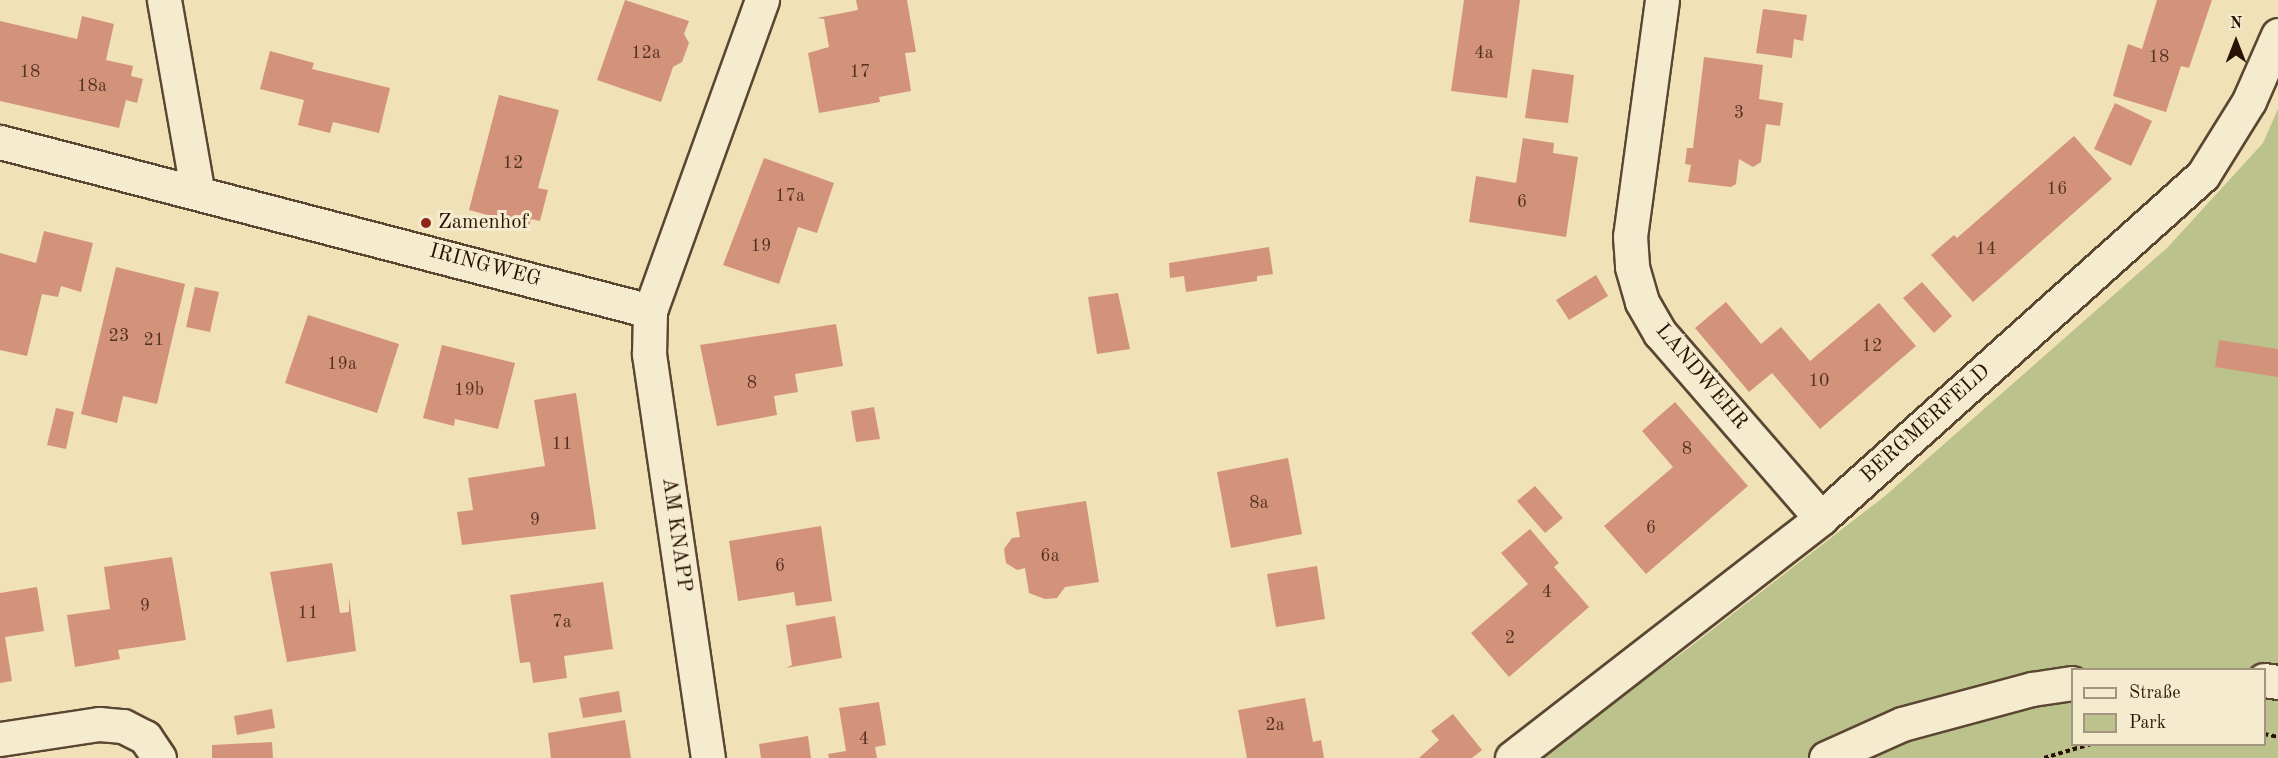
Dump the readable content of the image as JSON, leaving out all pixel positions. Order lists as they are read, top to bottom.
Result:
{
  "streets": {
    "street": [
      "IRINGWEG",
      "LANDWEHR",
      "BERGMERFELD",
      "AM KNAPP"
    ]
  },
  "crossings": [
    ["IRINGWEG", "AM KNAPP"],
    ["LANDWEHR", "BERGMERFELD"]
  ],
  "places": ["Zamenhof"],
  "house_numbers": [
    "12a",
    "4a",
    "18",
    "18",
    "17",
    "18a",
    "3",
    "12",
    "16",
    "17a",
    "6",
    "19",
    "14",
    "23",
    "21",
    "12",
    "19a",
    "10",
    "8",
    "19b",
    "11",
    "8",
    "8a",
    "9",
    "6",
    "6a",
    "6",
    "4",
    "9",
    "11",
    "7a",
    "2",
    "2a",
    "4"
  ],
  "legend": ["Straße", "Park"],
  "north": "top"
}
